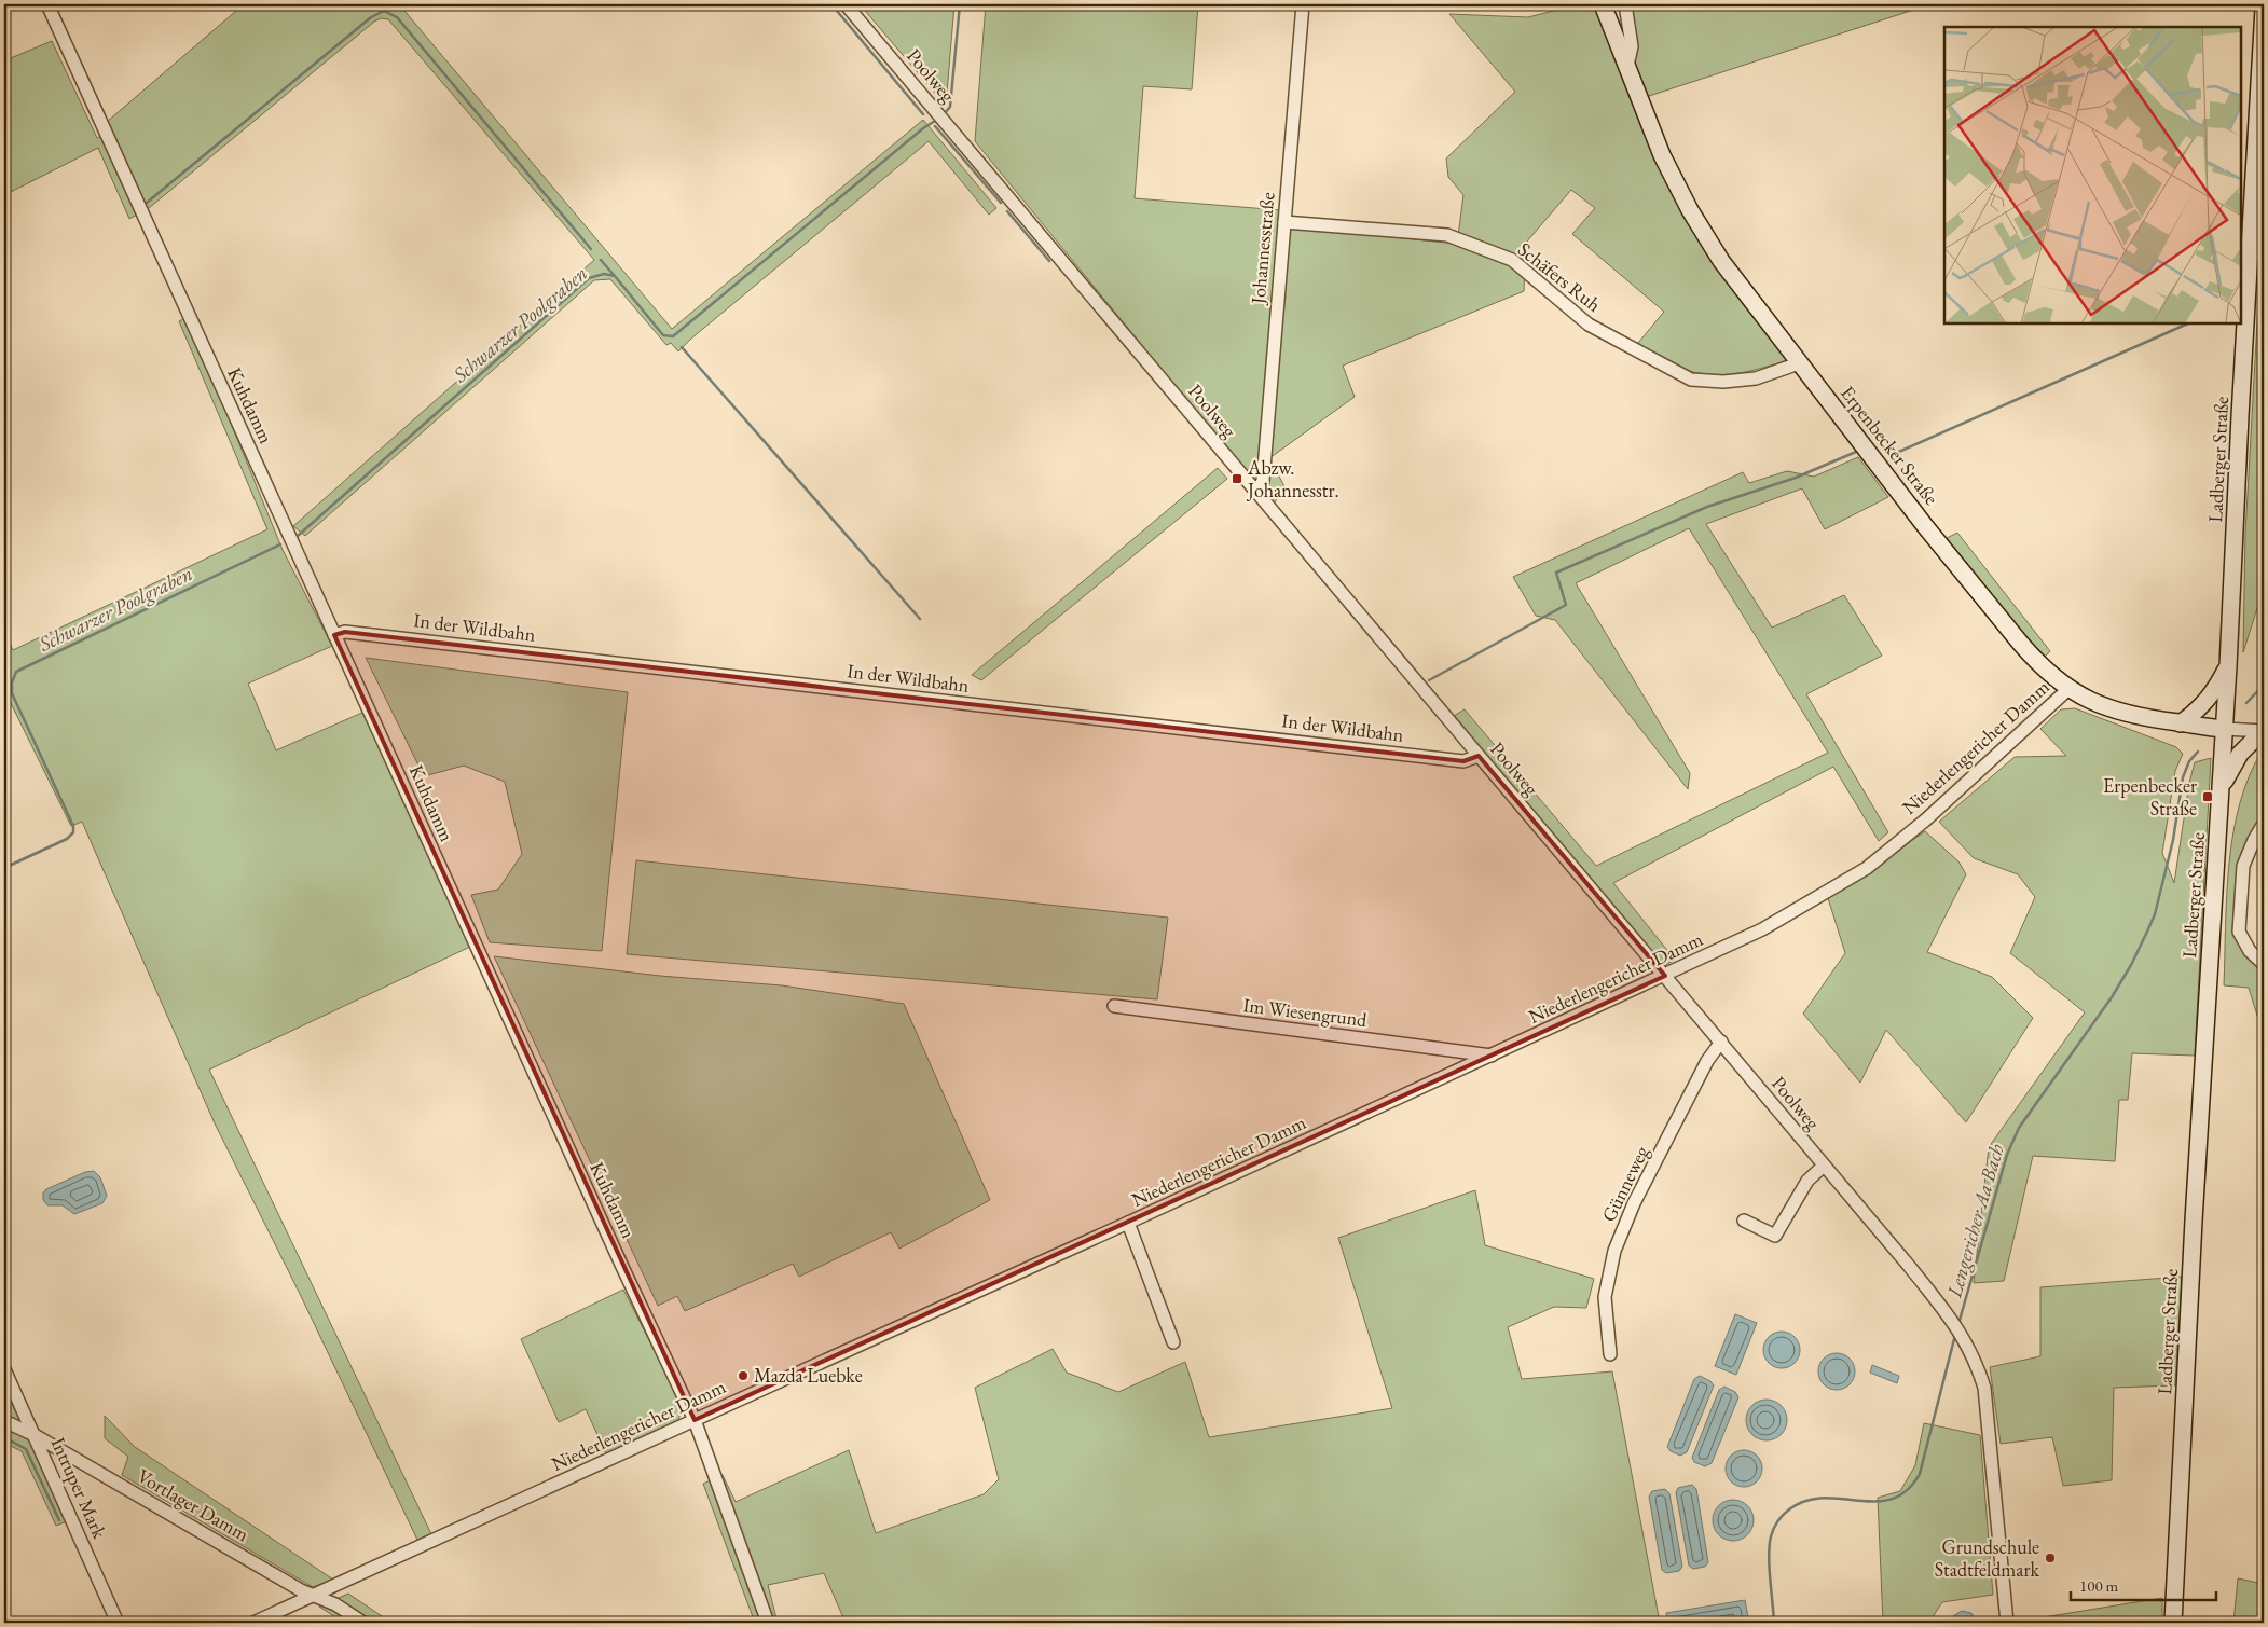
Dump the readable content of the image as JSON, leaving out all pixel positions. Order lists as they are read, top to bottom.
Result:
{
  "streets": {
    "main road": ["Erpenbecker Straße", "Ladberger Straße"],
    "street": [
      "Poolweg",
      "Johannesstraße",
      "Schäfers Ruh",
      "Kuhdamm",
      "In der Wildbahn",
      "Niederlengericher Damm",
      "Im Wiesengrund",
      "Günneweg",
      "Intruper Mark",
      "Vortlager Damm"
    ]
  },
  "crossings": [
    ["Poolweg", "Johannesstraße"],
    ["Poolweg", "In der Wildbahn"],
    ["Poolweg", "Niederlengericher Damm"],
    ["Poolweg", "Günneweg"],
    ["Johannesstraße", "Schäfers Ruh"],
    ["Schäfers Ruh", "Erpenbecker Straße"],
    ["Kuhdamm", "In der Wildbahn"],
    ["Kuhdamm", "Niederlengericher Damm"],
    ["Erpenbecker Straße", "Ladberger Straße"],
    ["Erpenbecker Straße", "Niederlengericher Damm"],
    ["Niederlengericher Damm", "Im Wiesengrund"],
    ["Niederlengericher Damm", "Vortlager Damm"],
    ["Intruper Mark", "Vortlager Damm"]
  ],
  "water": ["Schwarzer Poolgraben", "Lengericher Aa Bach"],
  "places": {
    "transit": ["Abzw. Johannesstr.", "Erpenbecker Straße"],
    "other": ["Mazda Luebke", "Grundschule Stadtfeldmark"]
  },
  "scale_bar": "100 m"
}
